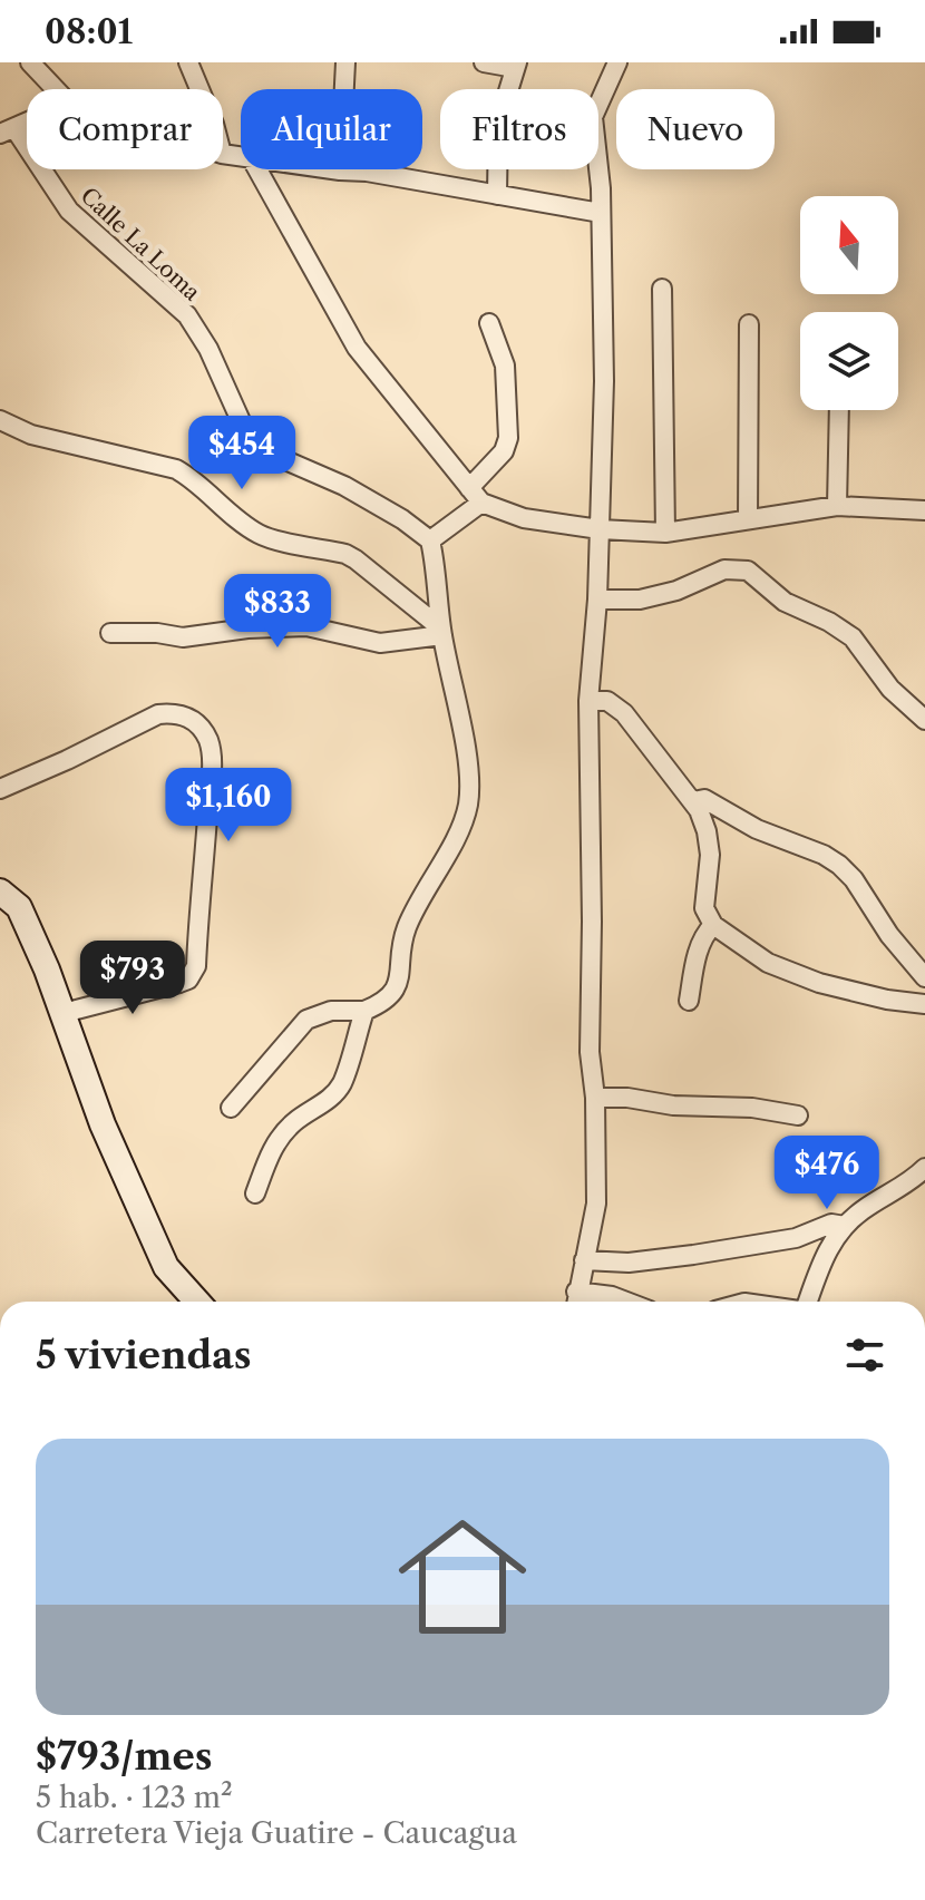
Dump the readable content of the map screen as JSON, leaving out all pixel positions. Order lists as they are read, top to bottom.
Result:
{
  "streets": {
    "street": ["Calle La Loma"]
  },
  "north": "top",
  "page": {
    "status": "08:01",
    "chip": [
      "Comprar",
      "Alquilar",
      "Filtros",
      "Nuevo"
    ],
    "price": [
      "$454",
      "$833",
      "$1,160",
      "$793",
      "$476"
    ],
    "heading": "5 viviendas",
    "list": [
      {
        "name": "$793/mes",
        "note": "5 hab. · 123 m² · Carretera Vieja Guatire - Caucagua"
      }
    ]
  }
}
